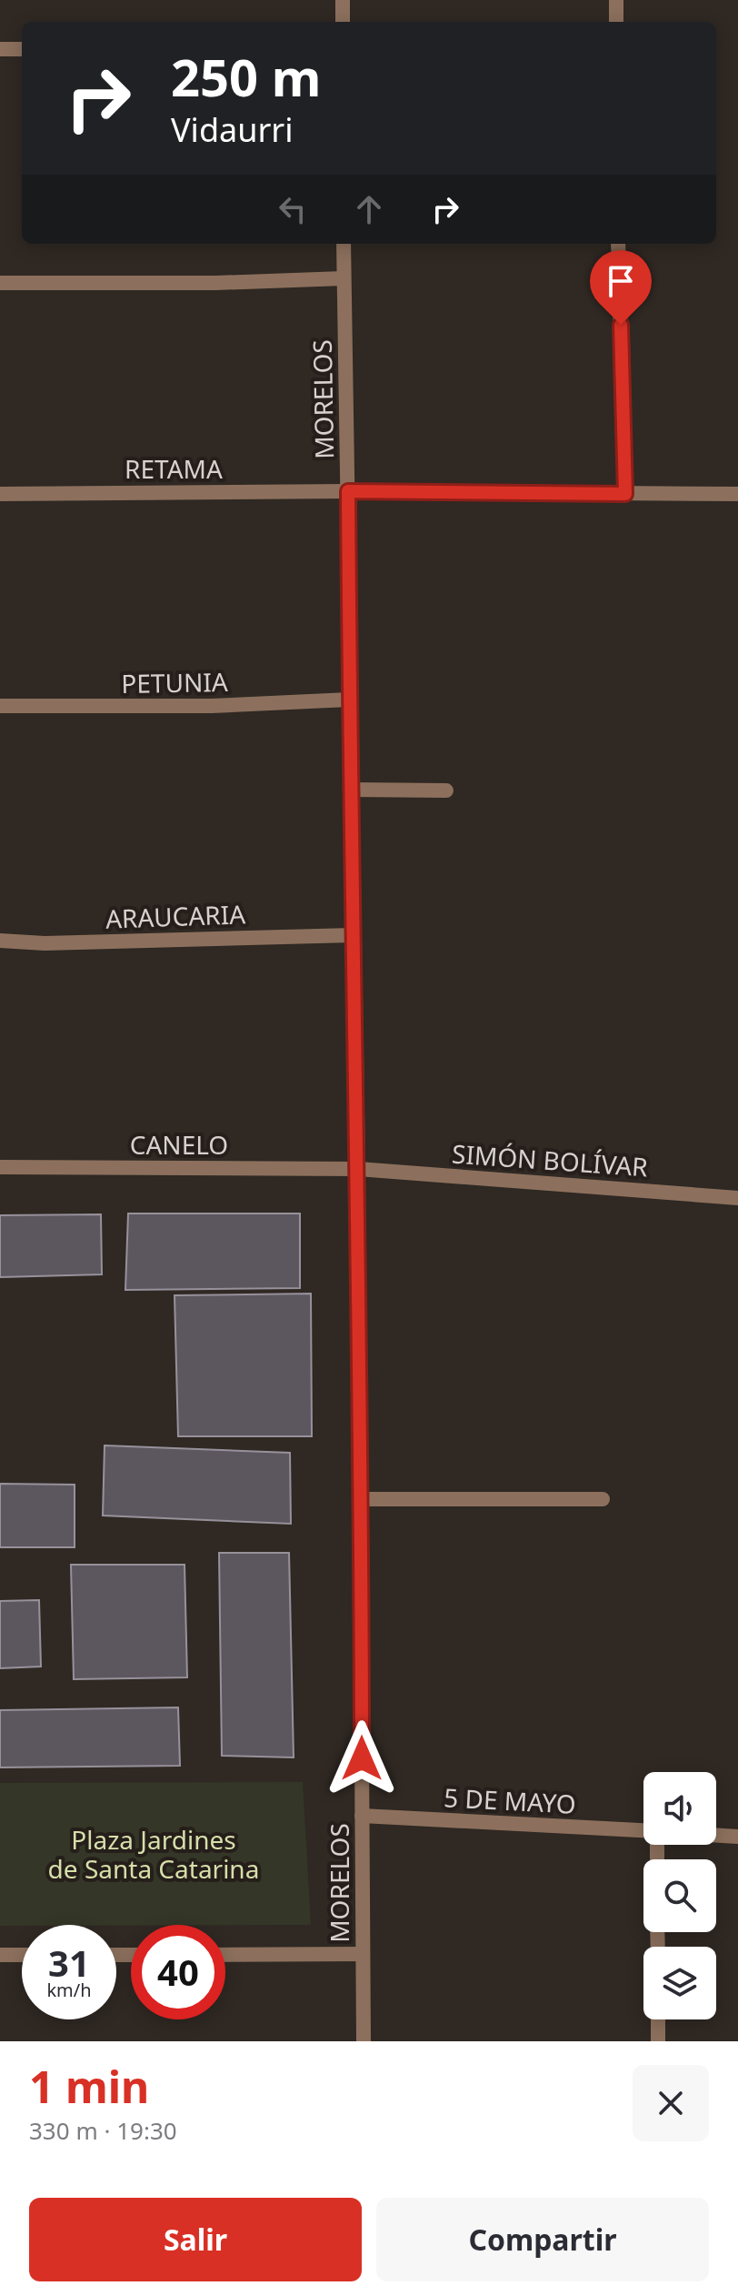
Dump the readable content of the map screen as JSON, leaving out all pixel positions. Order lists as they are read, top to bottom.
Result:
{
  "streets": {
    "street": [
      "MORELOS",
      "RETAMA",
      "PETUNIA",
      "ARAUCARIA",
      "CANELO",
      "SIMÓN BOLÍVAR",
      "5 DE MAYO"
    ]
  },
  "crossings": [
    ["MORELOS", "RETAMA"],
    ["MORELOS", "PETUNIA"],
    ["MORELOS", "ARAUCARIA"],
    ["MORELOS", "CANELO"],
    ["MORELOS", "SIMÓN BOLÍVAR"],
    ["MORELOS", "5 DE MAYO"],
    ["CANELO", "SIMÓN BOLÍVAR"]
  ],
  "parks": ["Plaza Jardines de Santa Catarina"],
  "page": {
    "turn": ["250 m", "Vidaurri"],
    "speed": "31 km/h",
    "limit": "40",
    "heading": ["1 min", "330 m · 19:30"],
    "buttons": ["Salir", "Compartir"]
  }
}
